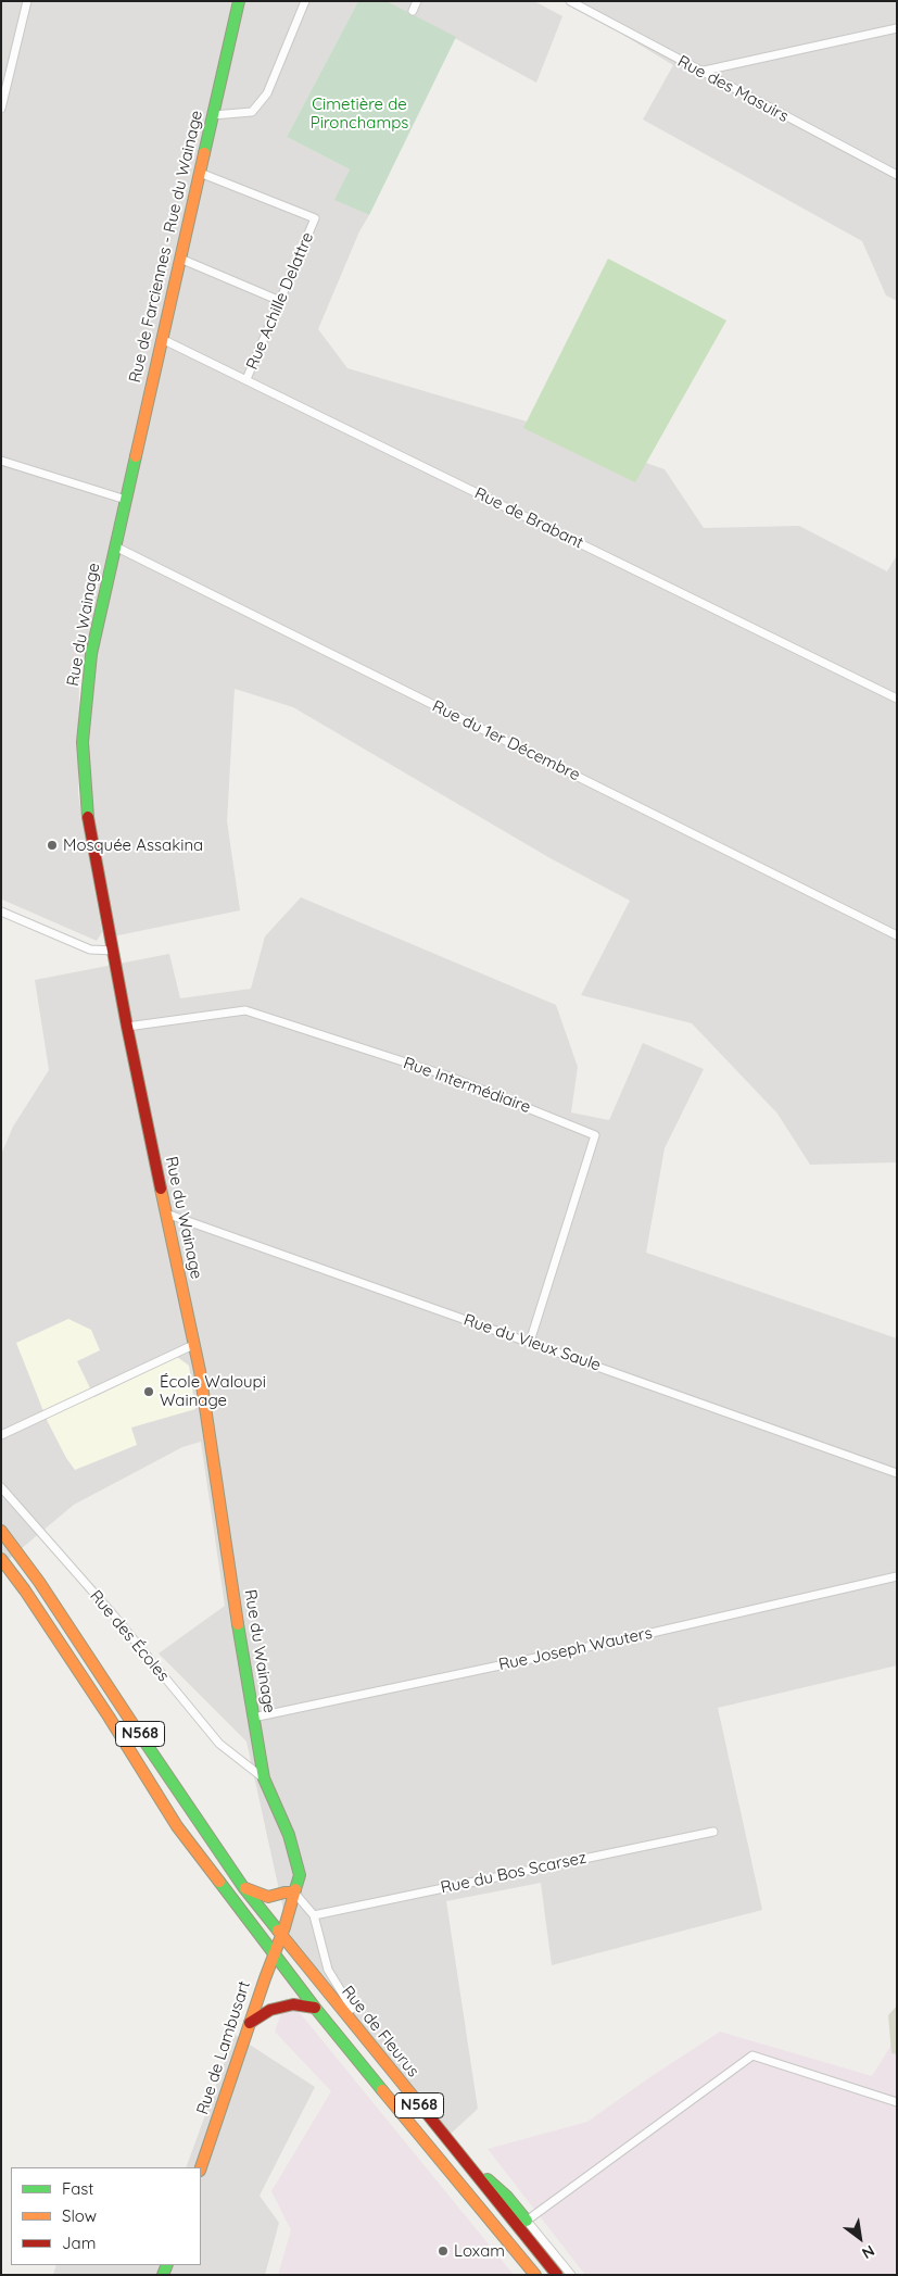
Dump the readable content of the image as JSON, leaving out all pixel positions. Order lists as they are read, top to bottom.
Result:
{
  "streets": {
    "main road": [
      "Rue de Farciennes - Rue du Wainage",
      "Rue du Wainage",
      "N568",
      "Rue de Fleurus",
      "Rue de Lambusart"
    ],
    "street": [
      "Rue des Masuirs",
      "Rue Achille Delattre",
      "Rue de Brabant",
      "Rue du 1er Décembre",
      "Rue Intermédiaire",
      "Rue du Vieux Saule",
      "Rue des Écoles",
      "Rue Joseph Wauters",
      "Rue du Bos Scarsez"
    ]
  },
  "crossings": [
    ["Rue de Farciennes - Rue du Wainage", "Rue Achille Delattre"],
    ["Rue de Farciennes - Rue du Wainage", "Rue de Brabant"],
    ["Rue de Farciennes - Rue du Wainage", "Rue du Wainage"],
    ["Rue Achille Delattre", "Rue de Brabant"],
    ["Rue du Wainage", "Rue du 1er Décembre"],
    ["Rue du Wainage", "Rue Intermédiaire"],
    ["Rue du Wainage", "Rue du Vieux Saule"],
    ["Rue du Wainage", "Rue des Écoles"],
    ["Rue du Wainage", "Rue Joseph Wauters"],
    ["Rue du Wainage", "N568"],
    ["Rue du Wainage", "Rue de Fleurus"],
    ["Rue du Wainage", "Rue de Lambusart"],
    ["Rue Intermédiaire", "Rue du Vieux Saule"],
    ["N568", "Rue de Fleurus"],
    ["N568", "Rue de Lambusart"],
    ["Rue du Bos Scarsez", "Rue de Fleurus"],
    ["Rue de Fleurus", "Rue de Lambusart"]
  ],
  "parks": ["Cimetière de Pironchamps"],
  "places": ["Mosquée Assakina", "École Waloupi Wainage", "Loxam"],
  "legend": ["Fast", "Slow", "Jam"],
  "north": "bottom right"
}
